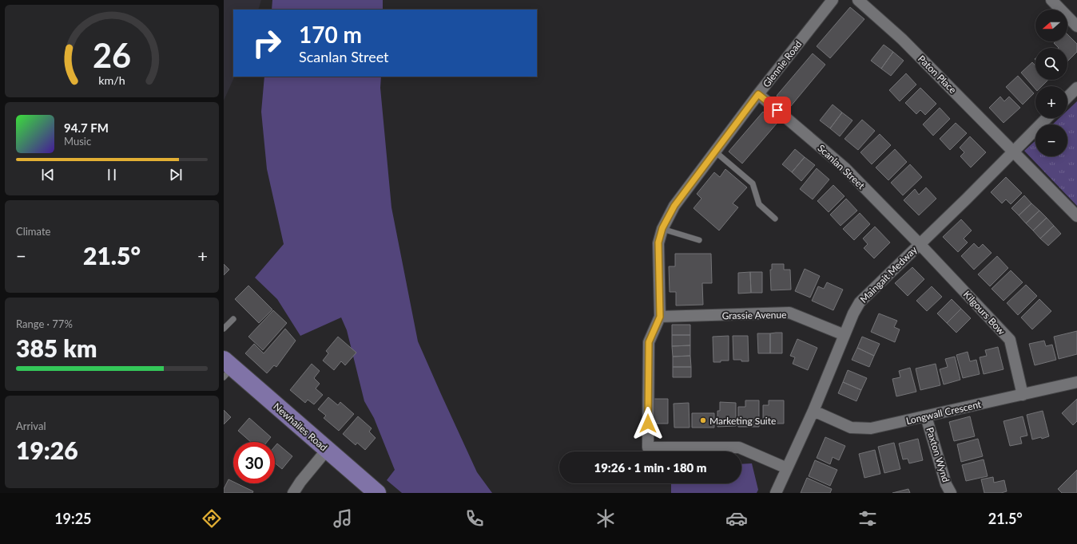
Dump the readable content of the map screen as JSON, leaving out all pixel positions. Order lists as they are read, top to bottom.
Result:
{
  "streets": {
    "main road": ["Newhailes Road"],
    "street": [
      "Glennie Road",
      "Paton Place",
      "Scanlan Street",
      "Maingait Medway",
      "Kilgours Bow",
      "Grassie Avenue",
      "Longwall Crescent",
      "Paxton Wynd"
    ]
  },
  "crossings": [
    ["Glennie Road", "Scanlan Street"],
    ["Glennie Road", "Maingait Medway"],
    ["Glennie Road", "Grassie Avenue"],
    ["Paton Place", "Maingait Medway"],
    ["Scanlan Street", "Maingait Medway"],
    ["Scanlan Street", "Kilgours Bow"],
    ["Maingait Medway", "Kilgours Bow"],
    ["Maingait Medway", "Grassie Avenue"],
    ["Maingait Medway", "Longwall Crescent"],
    ["Kilgours Bow", "Longwall Crescent"],
    ["Longwall Crescent", "Paxton Wynd"]
  ],
  "places": ["Marketing Suite"],
  "north": "left",
  "page": {
    "map_buttons": ["+", "−"],
    "turn": ["170 m", "Scanlan Street"],
    "song": ["94.7 FM", "Music"],
    "tile": [
      "Climate",
      ["Range · 77%", "385 km"],
      ["Arrival", "19:26"]
    ],
    "heat": ["−", "21.5°", "+"],
    "limit": "30",
    "trip": "19:26 · 1 min · 180 m",
    "tabs": ["19:25", "21.5°"],
    "gauge": ["26", "km/h"]
  }
}
